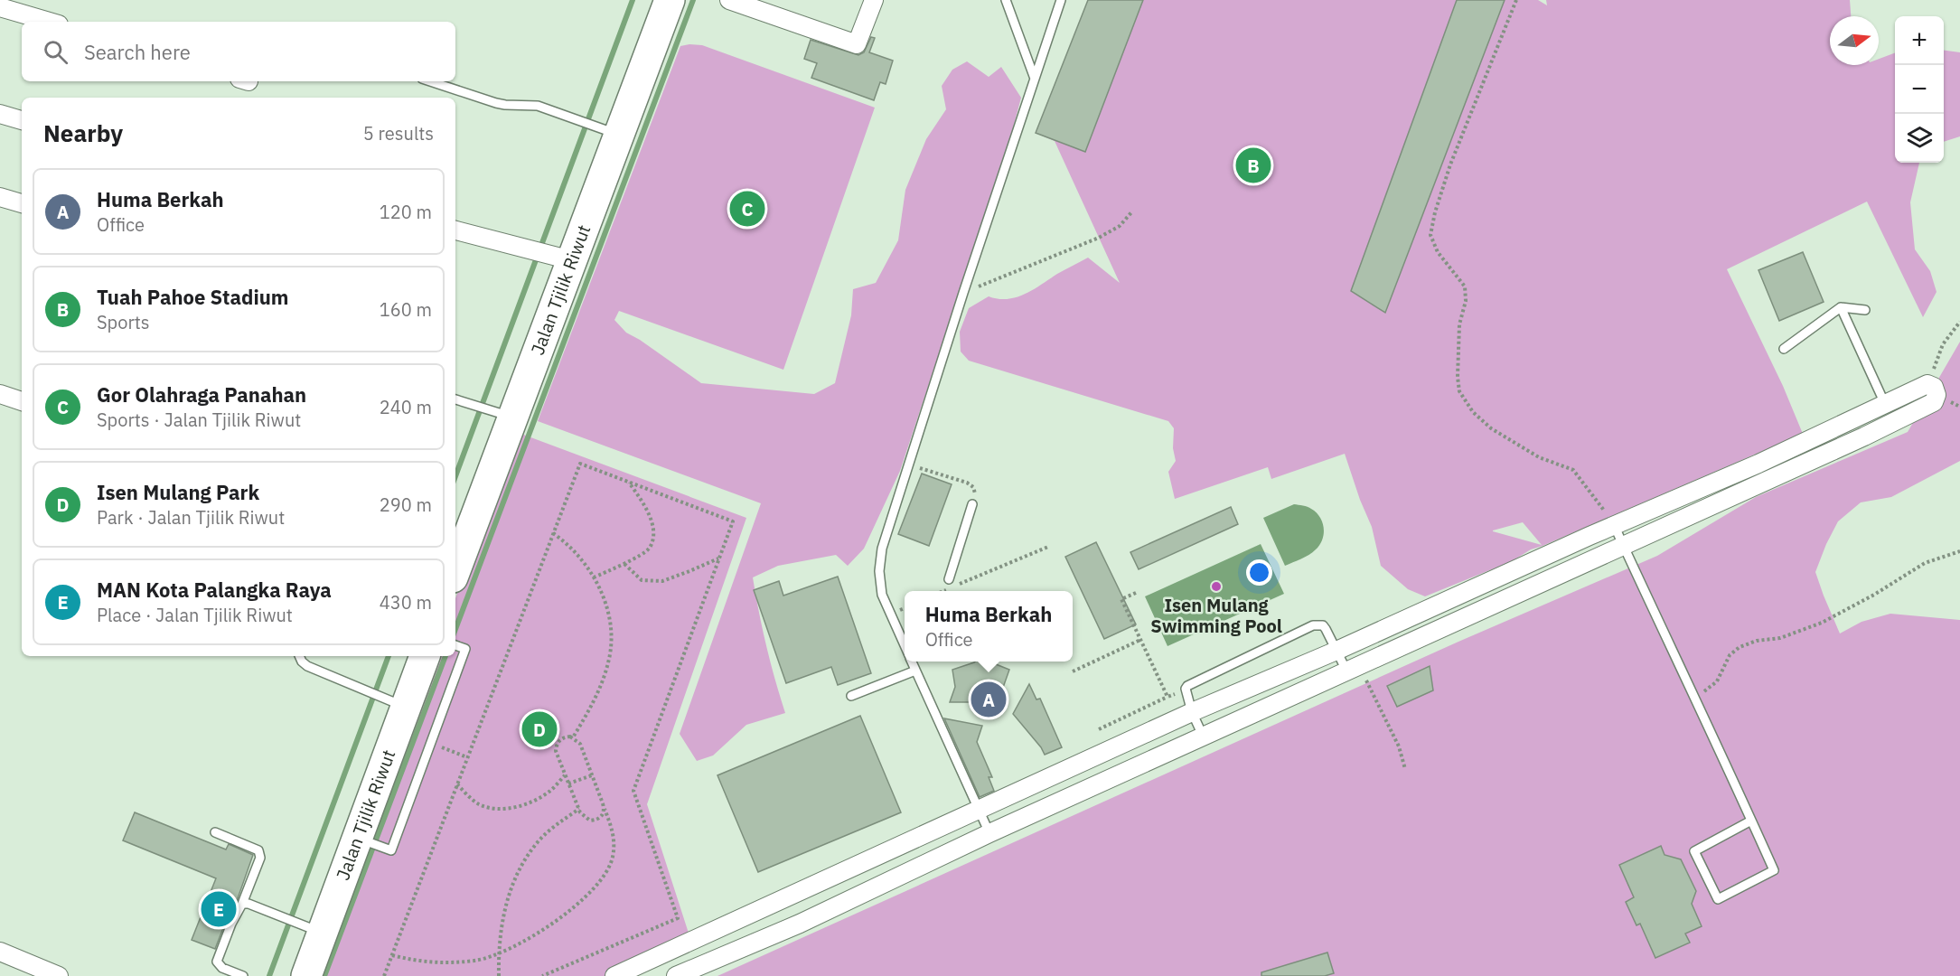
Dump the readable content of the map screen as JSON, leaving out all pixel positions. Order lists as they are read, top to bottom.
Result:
{
  "streets": {
    "highway": ["Jalan Tjilik Riwut"]
  },
  "places": ["Isen Mulang Swimming Pool"],
  "north": "right",
  "page": {
    "map_buttons": ["+", "−"],
    "search": "Search here",
    "heading": ["Nearby", "5 results"],
    "pins": [
      "B",
      "C",
      "A",
      "D",
      "E"
    ],
    "list": [
      {
        "mark": "A",
        "name": "Huma Berkah",
        "note": "Office",
        "value": "120 m"
      },
      {
        "mark": "B",
        "name": "Tuah Pahoe Stadium",
        "note": "Sports",
        "value": "160 m"
      },
      {
        "mark": "C",
        "name": "Gor Olahraga Panahan",
        "note": "Sports · Jalan Tjilik Riwut",
        "value": "240 m"
      },
      {
        "mark": "D",
        "name": "Isen Mulang Park",
        "note": "Park · Jalan Tjilik Riwut",
        "value": "290 m"
      },
      {
        "mark": "E",
        "name": "MAN Kota Palangka Raya",
        "note": "Place · Jalan Tjilik Riwut",
        "value": "430 m"
      }
    ],
    "popup": ["Huma Berkah", "Office"]
  }
}
